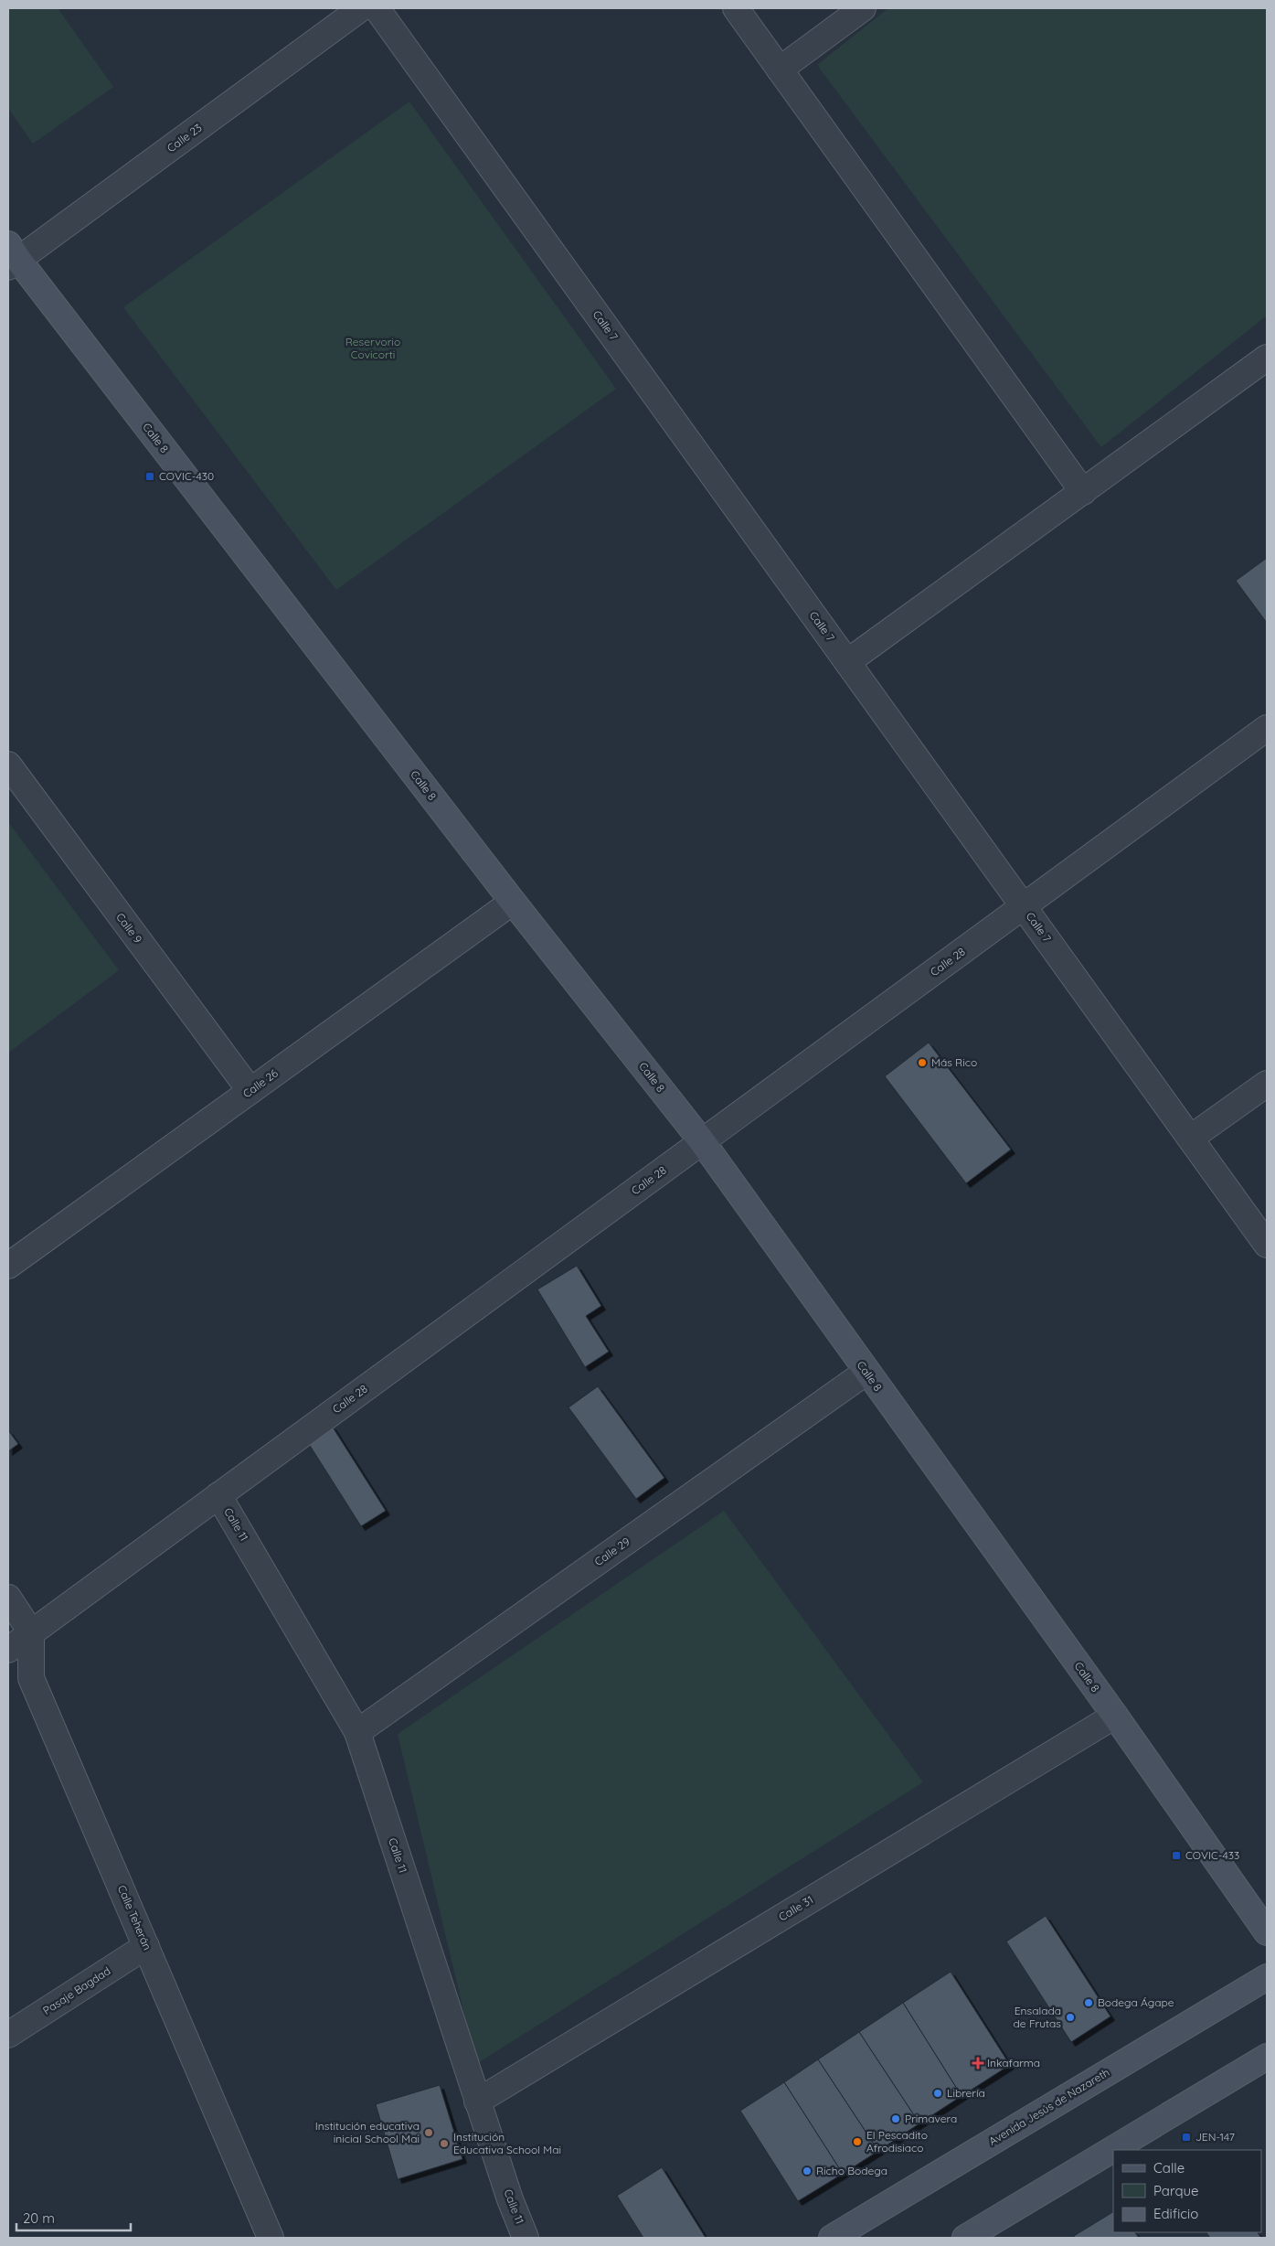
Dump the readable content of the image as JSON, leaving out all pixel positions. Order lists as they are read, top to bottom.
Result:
{
  "streets": {
    "street": [
      "Calle 23",
      "Calle 7",
      "Calle 8",
      "Calle 9",
      "Calle 28",
      "Calle 26",
      "Calle 11",
      "Calle 29",
      "Calle 31",
      "Calle Teherán",
      "Pasaje Bagdad",
      "Avenida Jesús de Nazareth"
    ]
  },
  "crossings": [
    ["Calle 23", "Calle 8"],
    ["Calle 7", "Calle 28"],
    ["Calle 8", "Calle 28"],
    ["Calle 8", "Calle 26"],
    ["Calle 8", "Calle 29"],
    ["Calle 8", "Calle 31"],
    ["Calle 9", "Calle 26"],
    ["Calle 28", "Calle 11"],
    ["Calle 28", "Calle Teherán"],
    ["Calle 11", "Calle 29"],
    ["Calle 11", "Calle 31"],
    ["Calle Teherán", "Pasaje Bagdad"]
  ],
  "parks": ["Reservorio Covicorti"],
  "places": {
    "transit": ["COVIC-430", "COVIC-433", "JEN-147"],
    "other": [
      "Más Rico",
      "Bodega Ágape",
      "Ensalada de Frutas",
      "Librería",
      "Primavera",
      "Institución educativa inicial School Mai",
      "El Pescadito Afrodisiaco",
      "Institución Educativa School Mai",
      "Richo Bodega"
    ],
    "health": ["Inkafarma"]
  },
  "legend": ["Calle", "Parque", "Edificio"],
  "scale_bar": "20 m"
}
